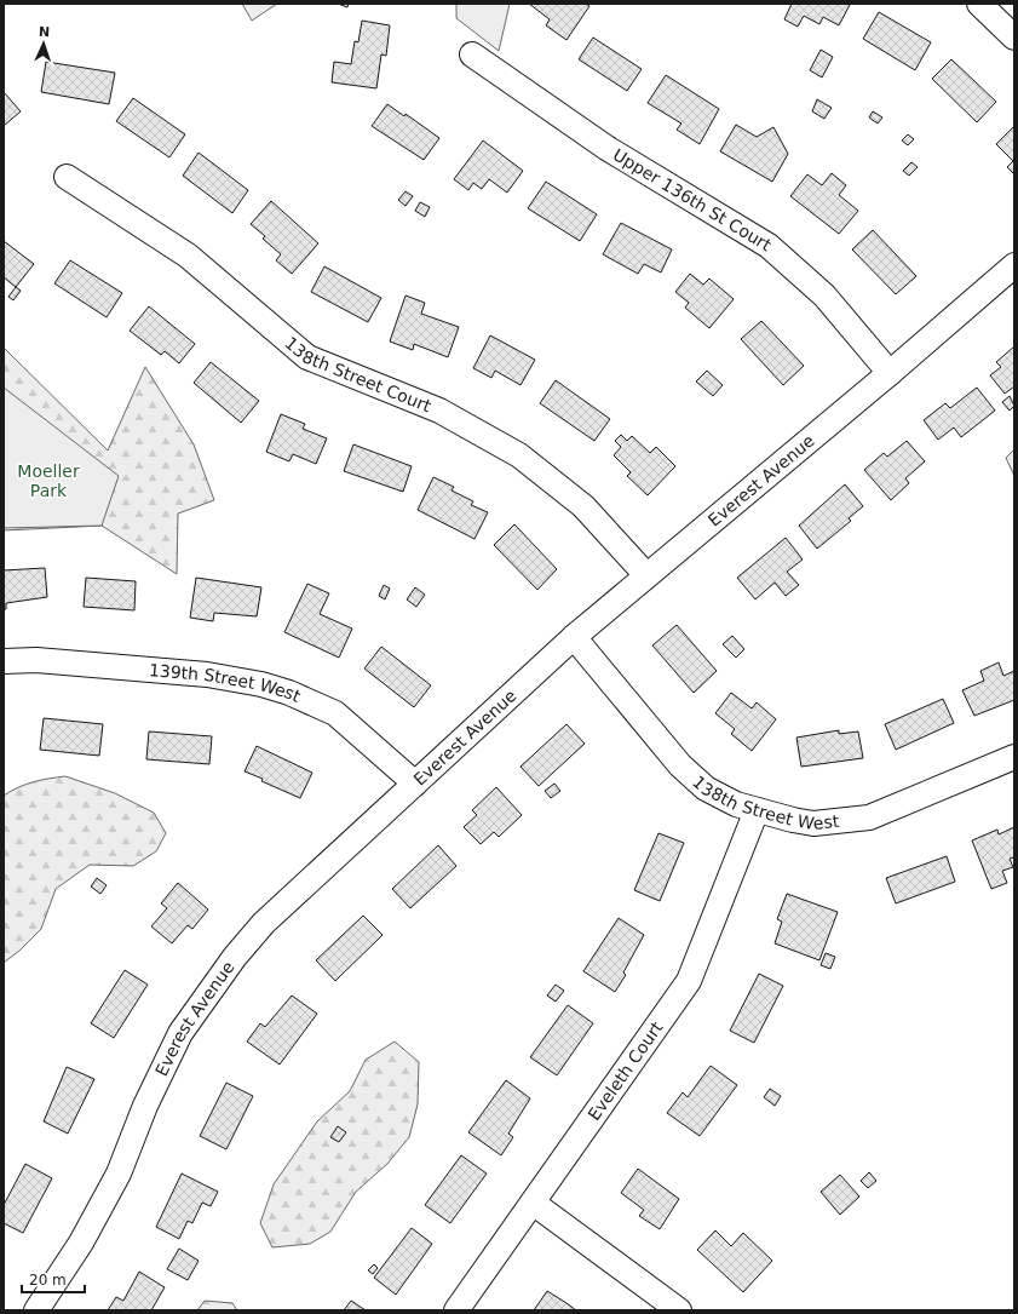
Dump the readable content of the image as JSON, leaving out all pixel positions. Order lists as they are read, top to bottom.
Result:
{
  "streets": {
    "street": [
      "Upper 136th St Court",
      "138th Street Court",
      "Everest Avenue",
      "139th Street West",
      "138th Street West",
      "Eveleth Court"
    ]
  },
  "crossings": [
    ["Upper 136th St Court", "Everest Avenue"],
    ["138th Street Court", "Everest Avenue"],
    ["Everest Avenue", "139th Street West"],
    ["Everest Avenue", "138th Street West"],
    ["138th Street West", "Eveleth Court"]
  ],
  "parks": ["Moeller Park"],
  "scale_bar": "20 m",
  "north": "top"
}
